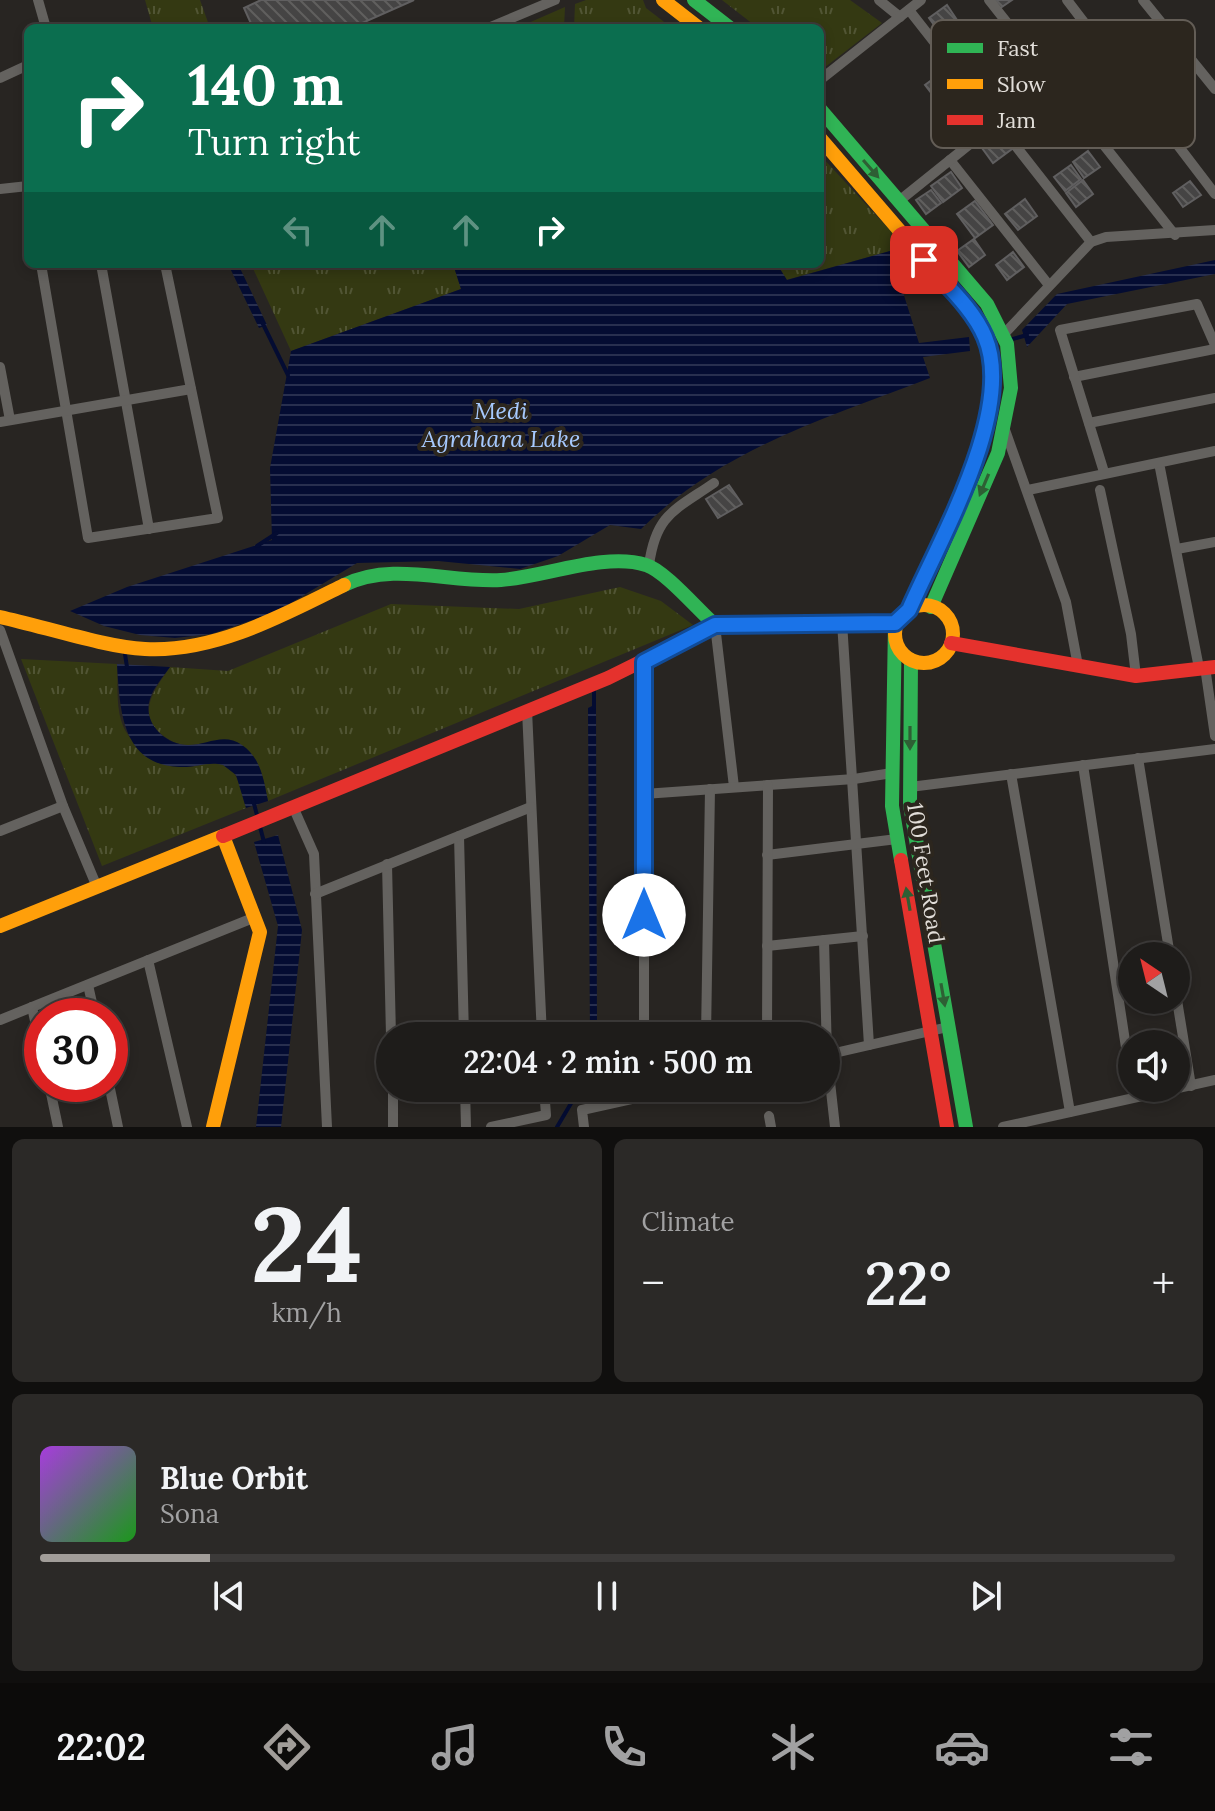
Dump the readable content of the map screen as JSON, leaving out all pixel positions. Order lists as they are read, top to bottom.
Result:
{
  "streets": {
    "main road": ["100 Feet Road"]
  },
  "water": ["Medi Agrahara Lake"],
  "legend": ["Fast", "Slow", "Jam"],
  "north": "top left",
  "page": {
    "turn": ["140 m", "Turn right"],
    "limit": "30",
    "trip": "22:04 · 2 min · 500 m",
    "tile": [
      ["24", "km/h"],
      "Climate"
    ],
    "heat": ["−", "22°", "+"],
    "song": ["Blue Orbit", "Sona"],
    "tabs": "22:02"
  }
}
